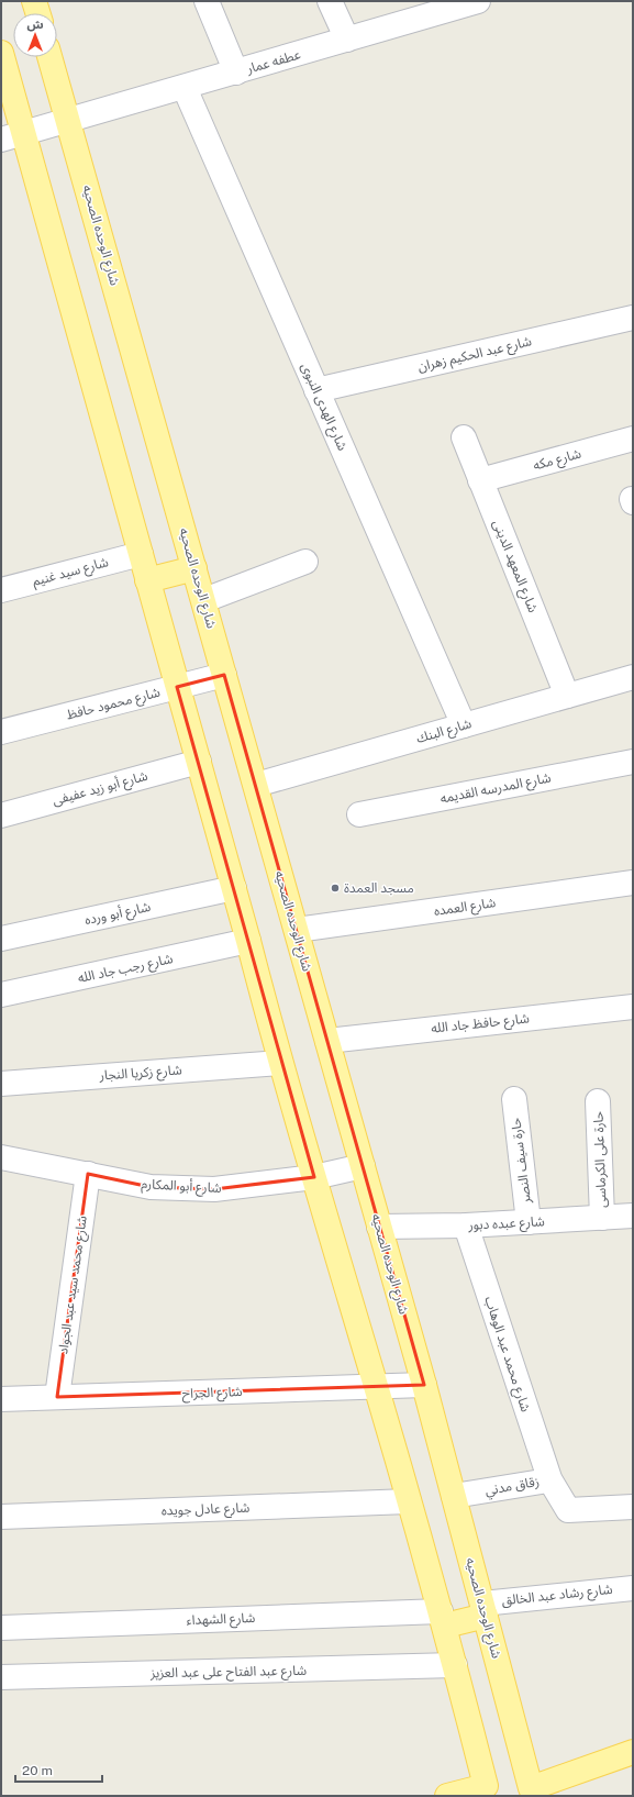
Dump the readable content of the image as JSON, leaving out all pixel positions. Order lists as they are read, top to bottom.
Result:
{
  "streets": {
    "main road": ["شارع الوحده الصحيه"],
    "street": [
      "عطفه عمار",
      "شارع عبد الحكيم زهران",
      "شارع الهدى النبوى",
      "شارع مكه",
      "شارع المعهد الدينى",
      "شارع سيد غنيم",
      "شارع محمود حافظ",
      "شارع البنك",
      "شارع أبو زيد عفيفى",
      "شارع المدرسه القديمه",
      "شارع العمده",
      "شارع أبو ورده",
      "شارع رجب جاد الله",
      "شارع حافظ جاد الله",
      "شارع زكريا النجار",
      "حارة على الكرماسى",
      "حارة سيف النصر",
      "شارع أبو المكارم",
      "شارع عبده دبور",
      "شارع محمد سيد عبد الجواد",
      "شارع محمد عبد الوهاب",
      "شارع الجراح",
      "زقاق مدني",
      "شارع عادل جويده",
      "شارع رشاد عبد الخالق",
      "شارع الشهداء",
      "شارع عبد الفتاح على عبد العزيز"
    ]
  },
  "crossings": [
    ["عطفه عمار", "شارع الوحده الصحيه"],
    ["عطفه عمار", "شارع الهدى النبوى"],
    ["شارع الوحده الصحيه", "شارع محمود حافظ"],
    ["شارع الوحده الصحيه", "شارع البنك"],
    ["شارع الوحده الصحيه", "شارع العمده"],
    ["شارع الوحده الصحيه", "شارع حافظ جاد الله"],
    ["شارع الوحده الصحيه", "شارع أبو المكارم"],
    ["شارع الوحده الصحيه", "شارع عبده دبور"],
    ["شارع الوحده الصحيه", "شارع الجراح"],
    ["شارع الوحده الصحيه", "زقاق مدني"],
    ["شارع الوحده الصحيه", "شارع رشاد عبد الخالق"],
    ["شارع عبد الحكيم زهران", "شارع الهدى النبوى"],
    ["شارع الهدى النبوى", "شارع البنك"],
    ["شارع مكه", "شارع المعهد الدينى"],
    ["شارع المعهد الدينى", "شارع البنك"],
    ["حارة على الكرماسى", "شارع عبده دبور"],
    ["حارة سيف النصر", "شارع عبده دبور"],
    ["شارع أبو المكارم", "شارع محمد سيد عبد الجواد"],
    ["شارع عبده دبور", "شارع محمد عبد الوهاب"],
    ["شارع محمد سيد عبد الجواد", "شارع الجراح"],
    ["شارع محمد عبد الوهاب", "زقاق مدني"]
  ],
  "places": ["مسجد العمدة"],
  "scale_bar": "20 m",
  "north": "top"
}
